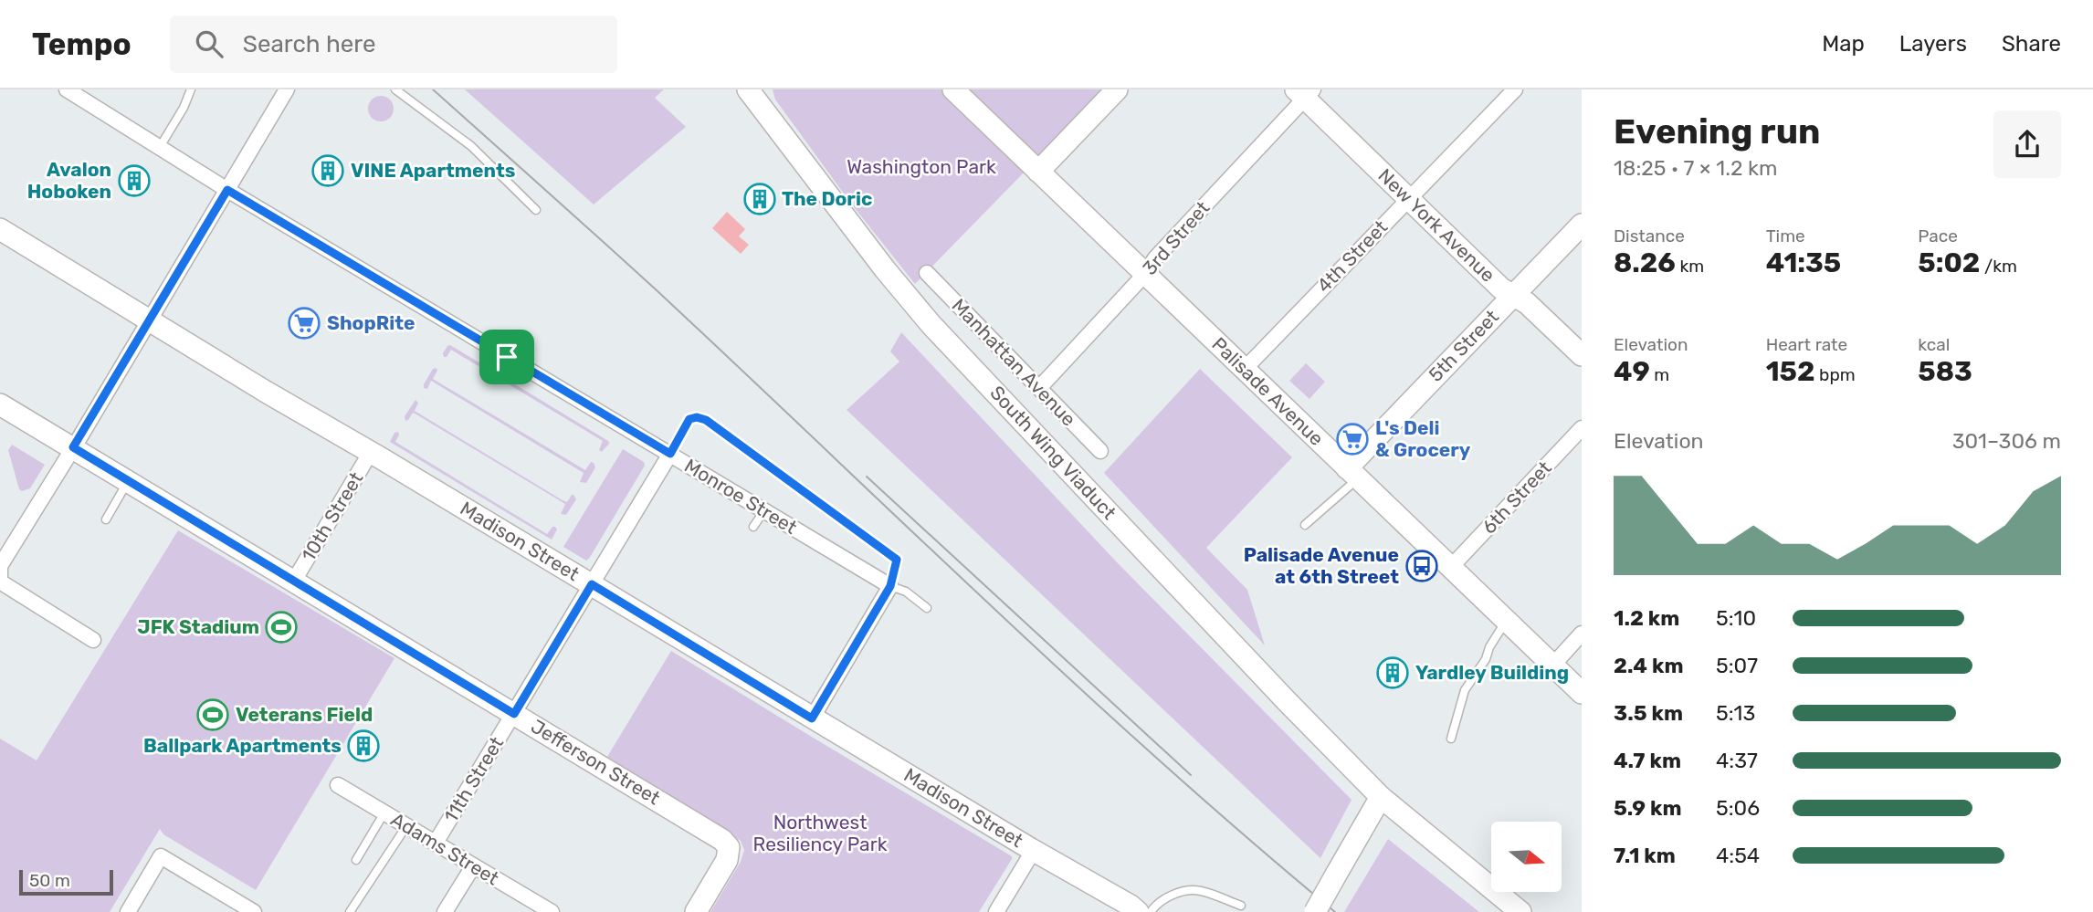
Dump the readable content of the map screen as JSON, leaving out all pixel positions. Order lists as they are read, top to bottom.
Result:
{
  "streets": {
    "street": [
      "New York Avenue",
      "3rd Street",
      "4th Street",
      "5th Street",
      "Manhattan Avenue",
      "Palisade Avenue",
      "South Wing Viaduct",
      "Monroe Street",
      "6th Street",
      "10th Street",
      "Madison Street",
      "Jefferson Street",
      "11th Street",
      "Adams Street"
    ]
  },
  "crossings": [
    ["New York Avenue", "3rd Street"],
    ["New York Avenue", "4th Street"],
    ["New York Avenue", "5th Street"],
    ["3rd Street", "Manhattan Avenue"],
    ["3rd Street", "Palisade Avenue"],
    ["4th Street", "Palisade Avenue"],
    ["5th Street", "Palisade Avenue"],
    ["Palisade Avenue", "6th Street"],
    ["Monroe Street", "11th Street"],
    ["10th Street", "Madison Street"],
    ["10th Street", "Jefferson Street"],
    ["Madison Street", "11th Street"],
    ["Jefferson Street", "11th Street"],
    ["11th Street", "Adams Street"]
  ],
  "parks": ["Washington Park", "Northwest Resiliency Park"],
  "places": {
    "building": [
      "VINE Apartments",
      "Avalon Hoboken",
      "The Doric",
      "Yardley Building",
      "Ballpark Apartments"
    ],
    "supermarket": ["ShopRite", "L's Deli & Grocery"],
    "bus stop": ["Palisade Avenue at 6th Street"],
    "sports": ["JFK Stadium", "Veterans Field"]
  },
  "scale_bar": "50 m",
  "north": "right",
  "page": {
    "header": "Tempo",
    "search": "Search here",
    "nav": ["Map", "Layers", "Share"],
    "heading": ["Evening run", "18:25 · 7 × 1.2 km"],
    "stats": [
      ["Distance", "8.26 km"],
      ["Time", "41:35"],
      ["Pace", "5:02 /km"],
      ["Elevation", "49 m"],
      ["Heart rate", "152 bpm"],
      ["kcal", "583"]
    ],
    "chart": ["Elevation", "301–306 m"],
    "list": [
      {
        "name": "1.2 km",
        "note": "5:10"
      },
      {
        "name": "2.4 km",
        "note": "5:07"
      },
      {
        "name": "3.5 km",
        "note": "5:13"
      },
      {
        "name": "4.7 km",
        "note": "4:37"
      },
      {
        "name": "5.9 km",
        "note": "5:06"
      },
      {
        "name": "7.1 km",
        "note": "4:54"
      }
    ],
    "scale": "50 m"
  }
}
